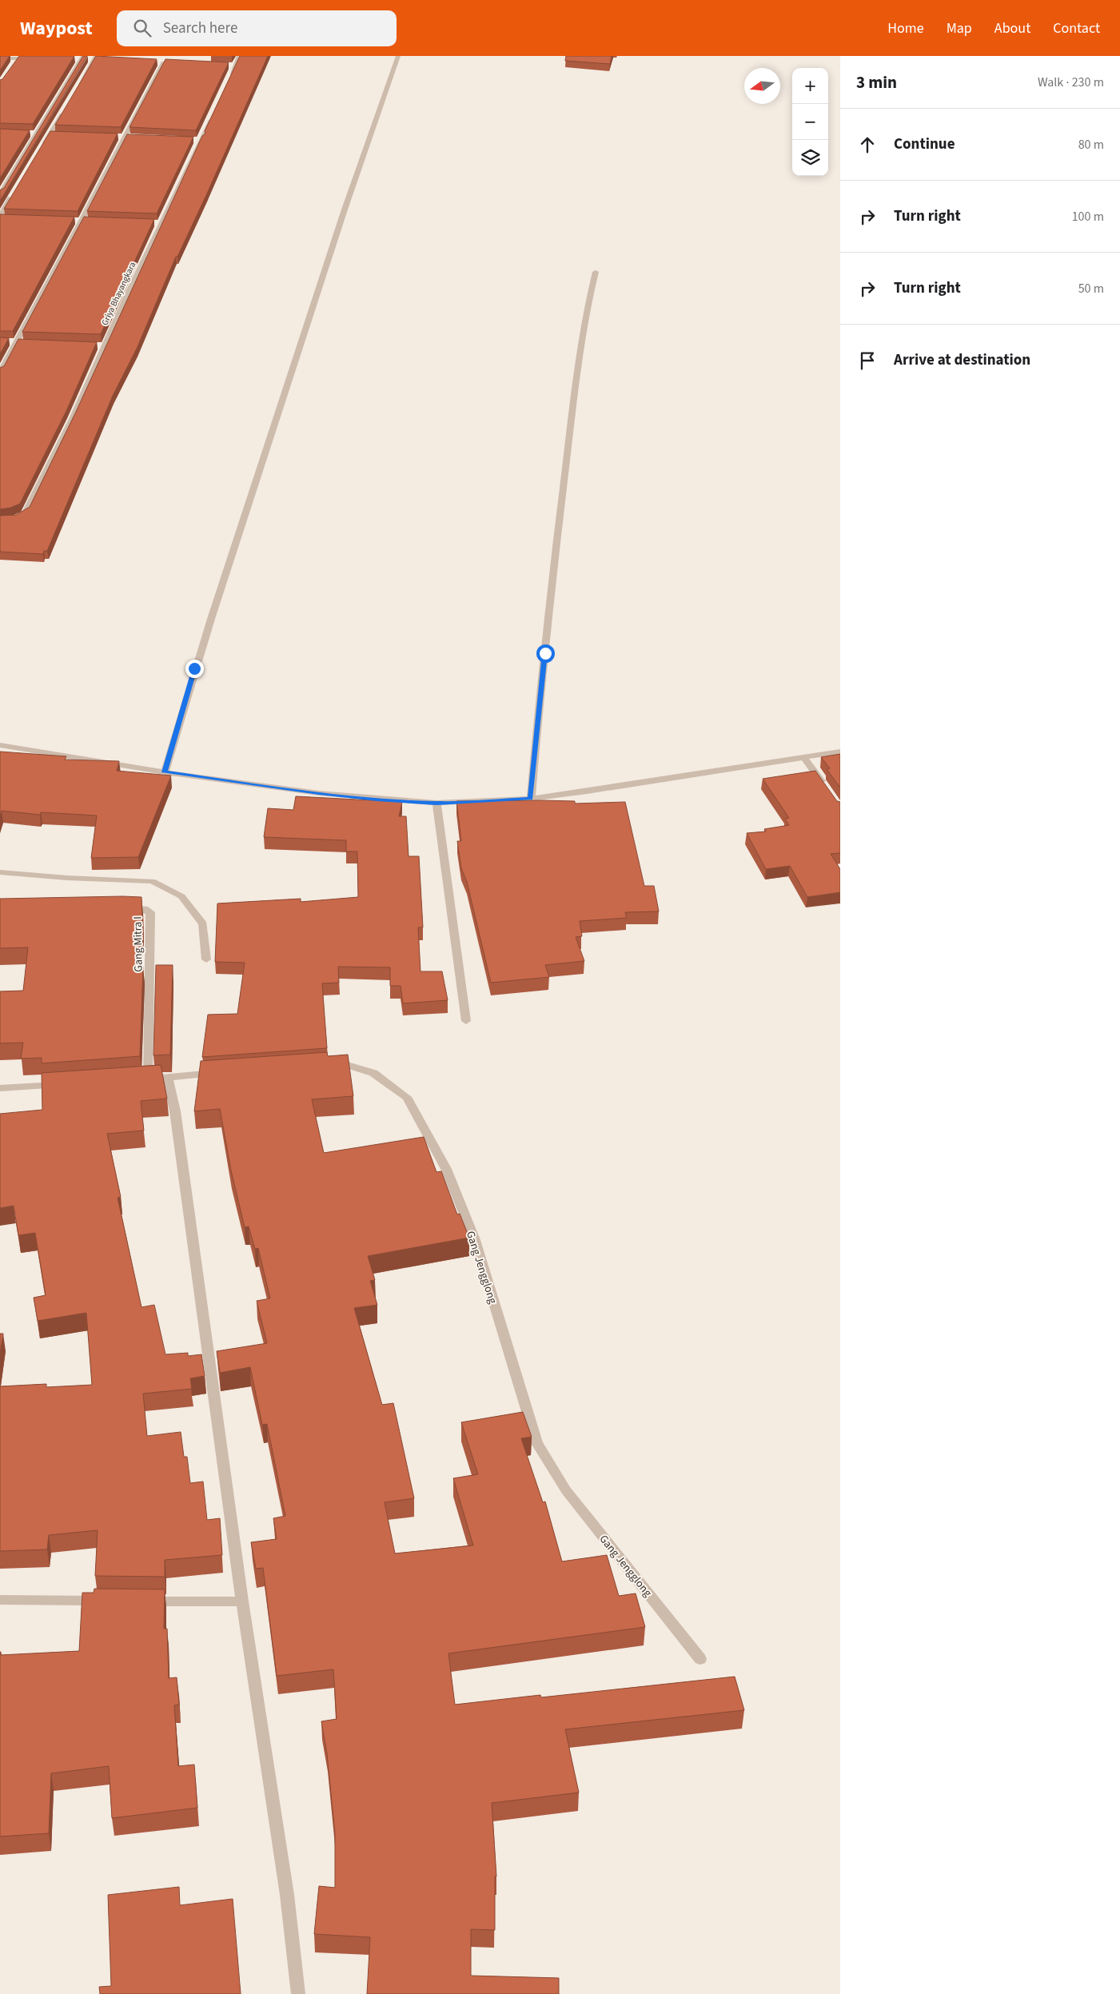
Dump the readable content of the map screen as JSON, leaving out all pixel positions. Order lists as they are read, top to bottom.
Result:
{
  "streets": {
    "street": ["Griya Bhayangkara", "Gang Mitra I", "Gang Jengglong"]
  },
  "north": "left",
  "page": {
    "header": "Waypost",
    "search": "Search here",
    "nav": [
      "Home",
      "Map",
      "About",
      "Contact"
    ],
    "heading": ["3 min", "Walk · 230 m"],
    "map_buttons": ["+", "−"],
    "list": [
      ["Continue", "80 m"],
      ["Turn right", "100 m"],
      ["Turn right", "50 m"],
      "Arrive at destination"
    ]
  }
}
